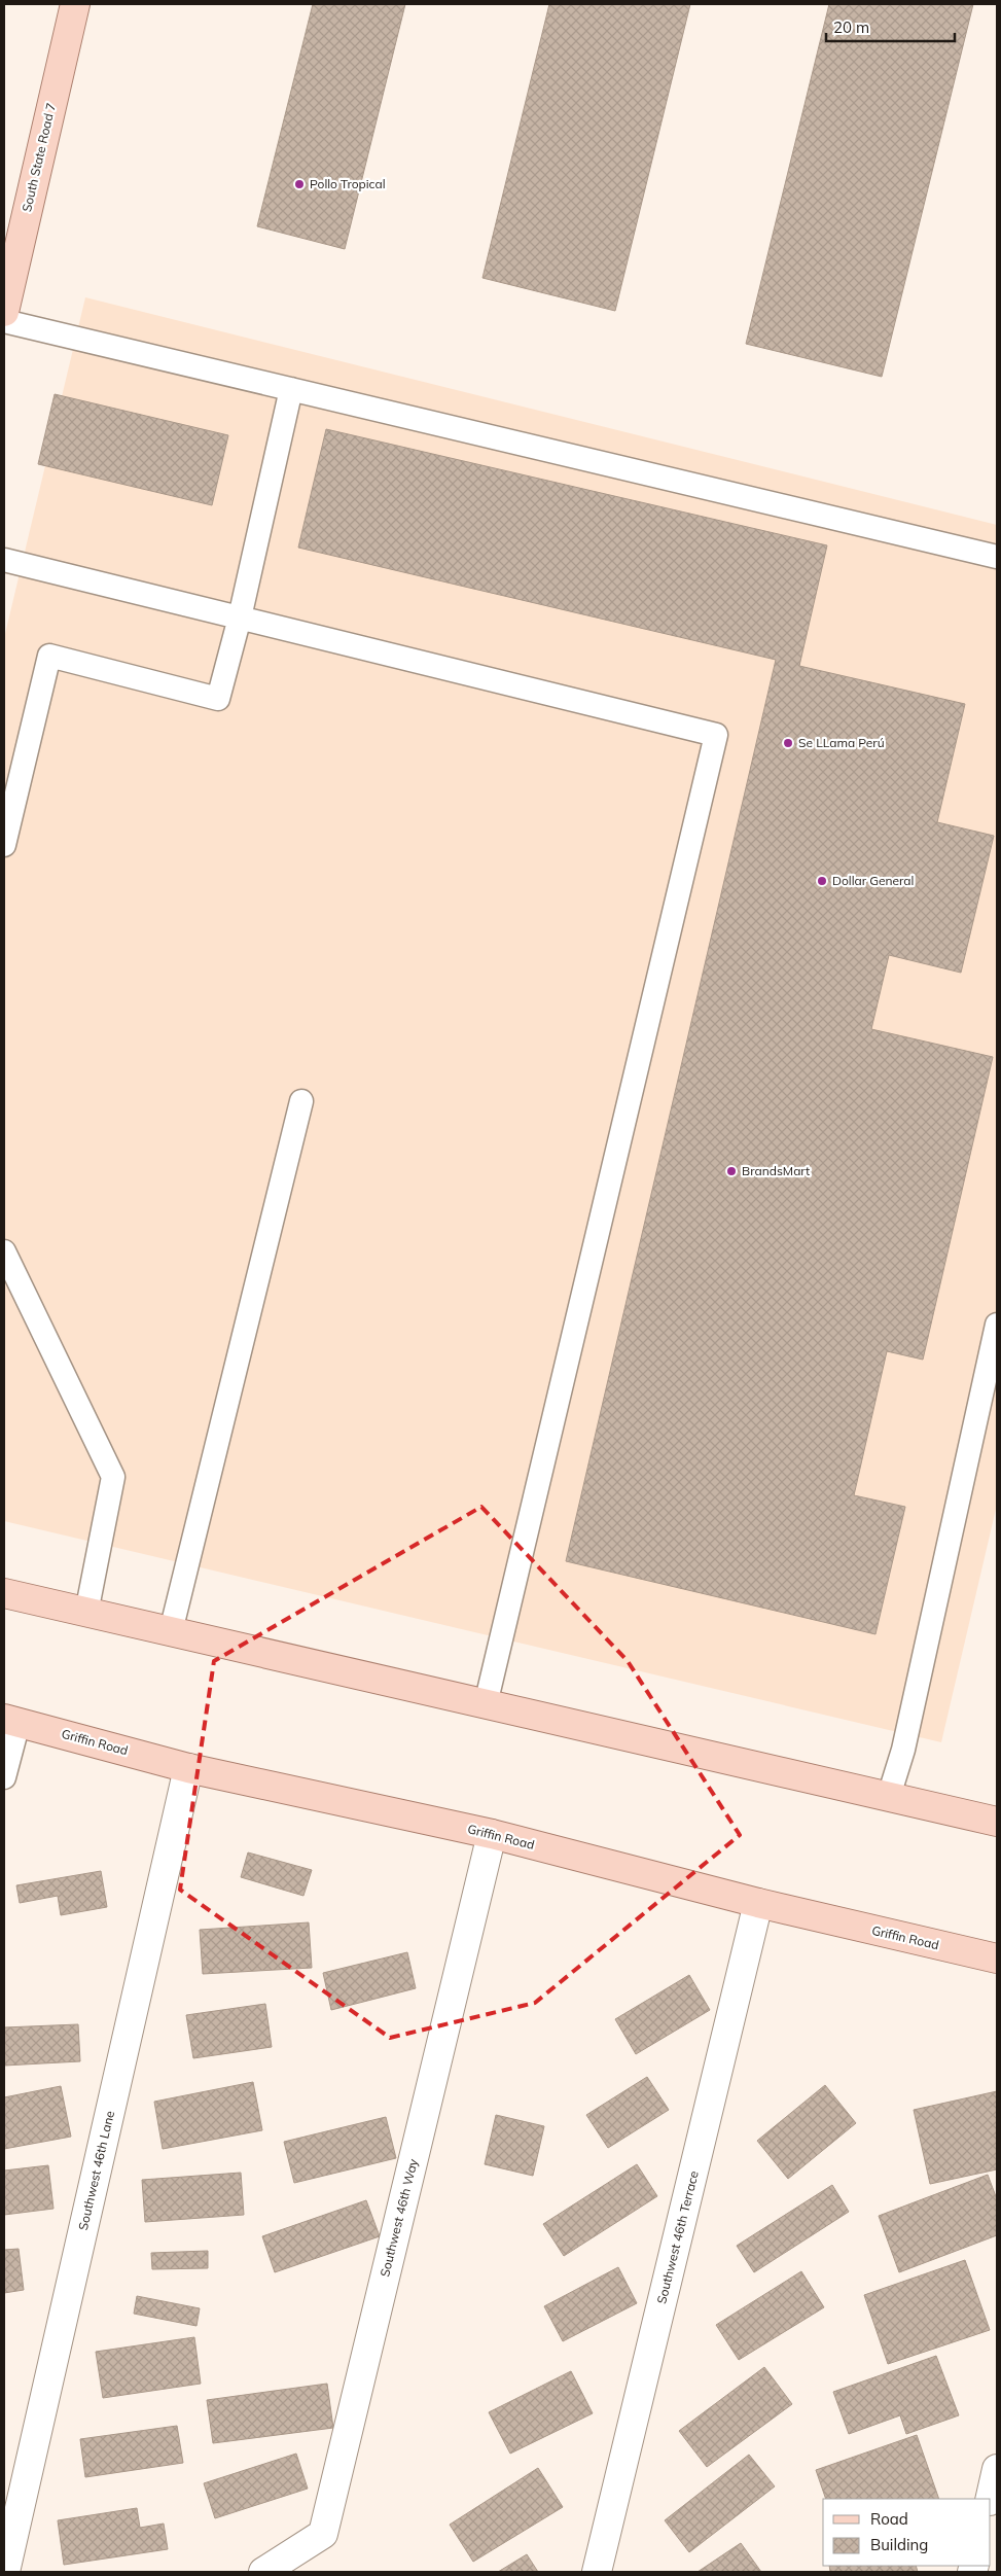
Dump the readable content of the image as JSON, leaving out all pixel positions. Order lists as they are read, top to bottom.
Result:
{
  "streets": {
    "main road": ["South State Road 7", "Griffin Road"],
    "street": ["Southwest 46th Lane", "Southwest 46th Way", "Southwest 46th Terrace"]
  },
  "crossings": [
    ["Griffin Road", "Southwest 46th Lane"],
    ["Griffin Road", "Southwest 46th Way"],
    ["Griffin Road", "Southwest 46th Terrace"]
  ],
  "places": [
    "Pollo Tropical",
    "Se LLama Perú",
    "Dollar General",
    "BrandsMart"
  ],
  "legend": ["Road", "Building"],
  "scale_bar": "20 m"
}
